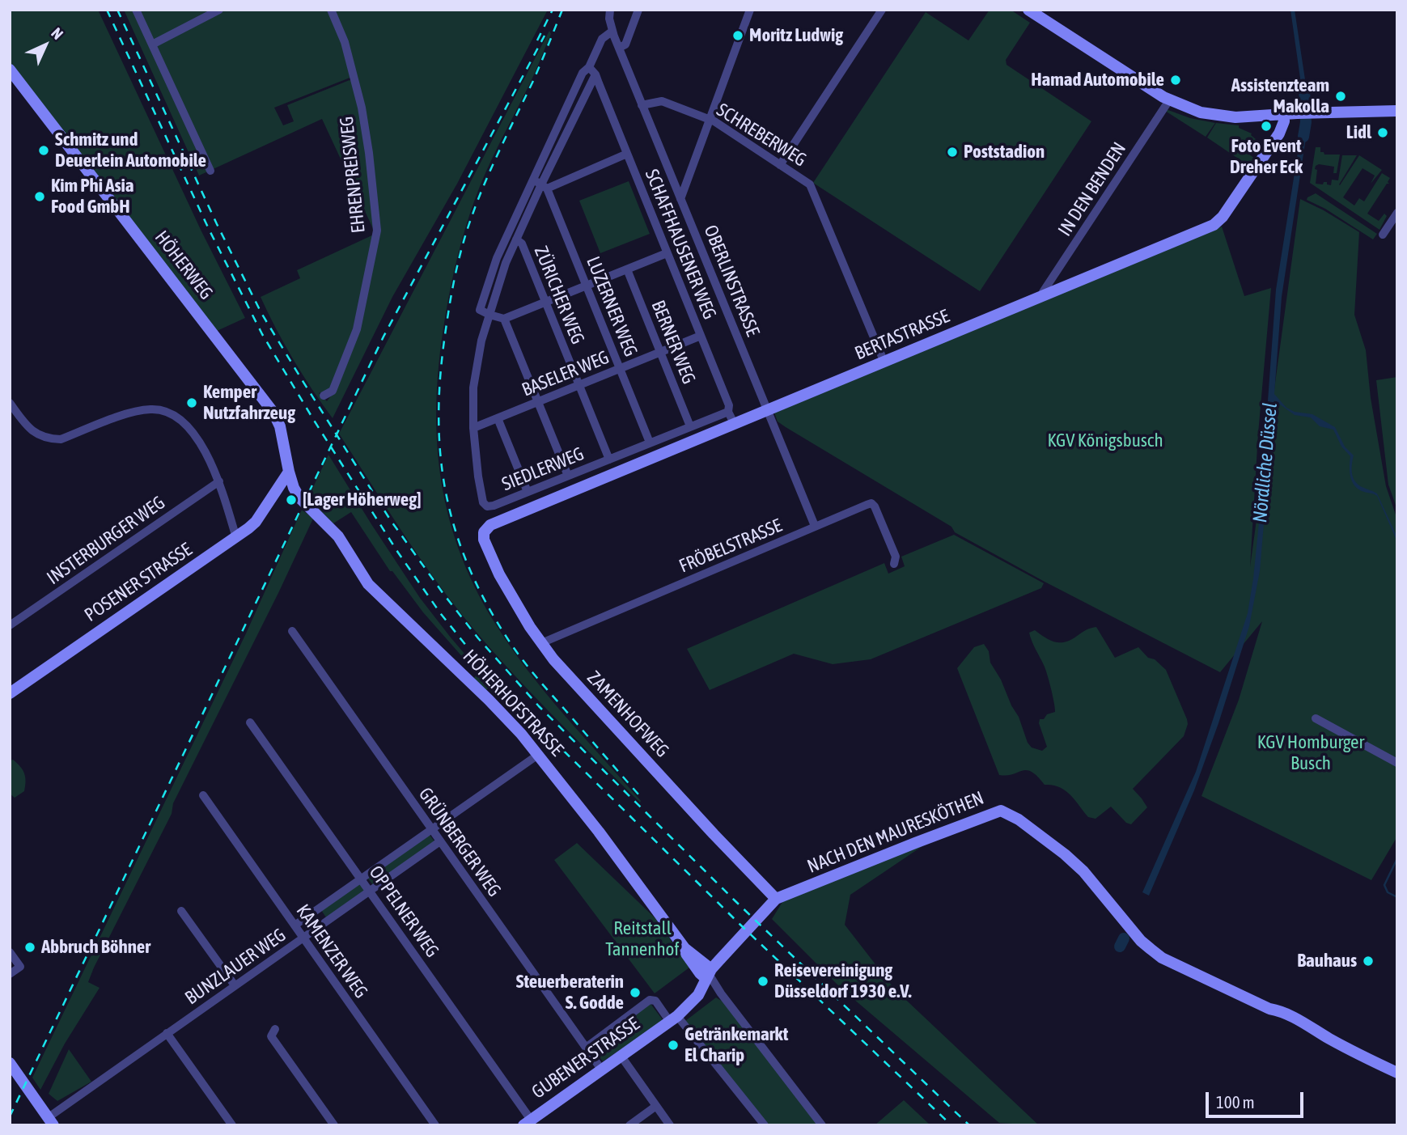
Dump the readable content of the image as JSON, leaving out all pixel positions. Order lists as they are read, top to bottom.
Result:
{
  "streets": {
    "street": [
      "SCHREBERWEG",
      "EHRENPREISWEG",
      "IN DEN BENDEN",
      "SCHAFFHAUSENER WEG",
      "HÖHERWEG",
      "OBERLINSTRASSE",
      "ZÜRICHER WEG",
      "LUZERNER WEG",
      "BERTASTRASSE",
      "BERNER WEG",
      "BASELER WEG",
      "SIEDLERWEG",
      "INSTERBURGER WEG",
      "FRÖBELSTRASSE",
      "POSENER STRASSE",
      "HÖHERHOFSTRASSE",
      "ZAMENHOFWEG",
      "NACH DEN MAURESKÖTHEN",
      "GRÜNBERGER WEG",
      "OPPELNER WEG",
      "KAMENZER WEG",
      "BUNZLAUER WEG",
      "GUBENER STRASSE"
    ]
  },
  "crossings": [
    ["SCHREBERWEG", "OBERLINSTRASSE"],
    ["SCHREBERWEG", "BERTASTRASSE"],
    ["IN DEN BENDEN", "BERTASTRASSE"],
    ["SCHAFFHAUSENER WEG", "BERTASTRASSE"],
    ["SCHAFFHAUSENER WEG", "BASELER WEG"],
    ["SCHAFFHAUSENER WEG", "SIEDLERWEG"],
    ["HÖHERWEG", "POSENER STRASSE"],
    ["HÖHERWEG", "HÖHERHOFSTRASSE"],
    ["OBERLINSTRASSE", "BERTASTRASSE"],
    ["OBERLINSTRASSE", "SIEDLERWEG"],
    ["OBERLINSTRASSE", "FRÖBELSTRASSE"],
    ["ZÜRICHER WEG", "BASELER WEG"],
    ["ZÜRICHER WEG", "SIEDLERWEG"],
    ["LUZERNER WEG", "BASELER WEG"],
    ["LUZERNER WEG", "SIEDLERWEG"],
    ["BERTASTRASSE", "ZAMENHOFWEG"],
    ["BERNER WEG", "BASELER WEG"],
    ["BERNER WEG", "SIEDLERWEG"],
    ["BASELER WEG", "SIEDLERWEG"],
    ["FRÖBELSTRASSE", "ZAMENHOFWEG"],
    ["HÖHERHOFSTRASSE", "NACH DEN MAURESKÖTHEN"],
    ["HÖHERHOFSTRASSE", "BUNZLAUER WEG"],
    ["HÖHERHOFSTRASSE", "GUBENER STRASSE"],
    ["ZAMENHOFWEG", "NACH DEN MAURESKÖTHEN"],
    ["NACH DEN MAURESKÖTHEN", "GUBENER STRASSE"],
    ["GRÜNBERGER WEG", "BUNZLAUER WEG"],
    ["GRÜNBERGER WEG", "GUBENER STRASSE"],
    ["OPPELNER WEG", "BUNZLAUER WEG"],
    ["OPPELNER WEG", "GUBENER STRASSE"],
    ["KAMENZER WEG", "BUNZLAUER WEG"]
  ],
  "water": ["Nördliche Düssel"],
  "parks": ["KGV Königsbusch", "KGV Homburger Busch", "Reitstall Tannenhof"],
  "places": [
    "Moritz Ludwig",
    "Hamad Automobile",
    "Assistenzteam Makolla",
    "Foto Event Dreher Eck",
    "Lidl",
    "Schmitz und Deuerlein Automobile",
    "Poststadion",
    "Kim Phi Asia Food GmbH",
    "Kemper Nutzfahrzeug",
    "[Lager Höherweg]",
    "Abbruch Böhner",
    "Bauhaus",
    "Reisevereinigung Düsseldorf 1930 e.V.",
    "Steuerberaterin S. Godde",
    "Getränkemarkt El Charip"
  ],
  "scale_bar": "100 m",
  "north": "top right"
}
